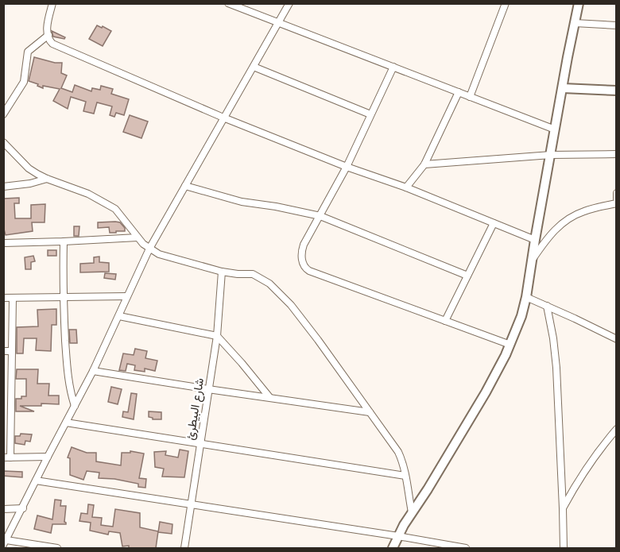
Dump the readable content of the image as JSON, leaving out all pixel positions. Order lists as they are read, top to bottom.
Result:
{
  "streets": {
    "street": ["شارع البيطرئ"]
  }
}
